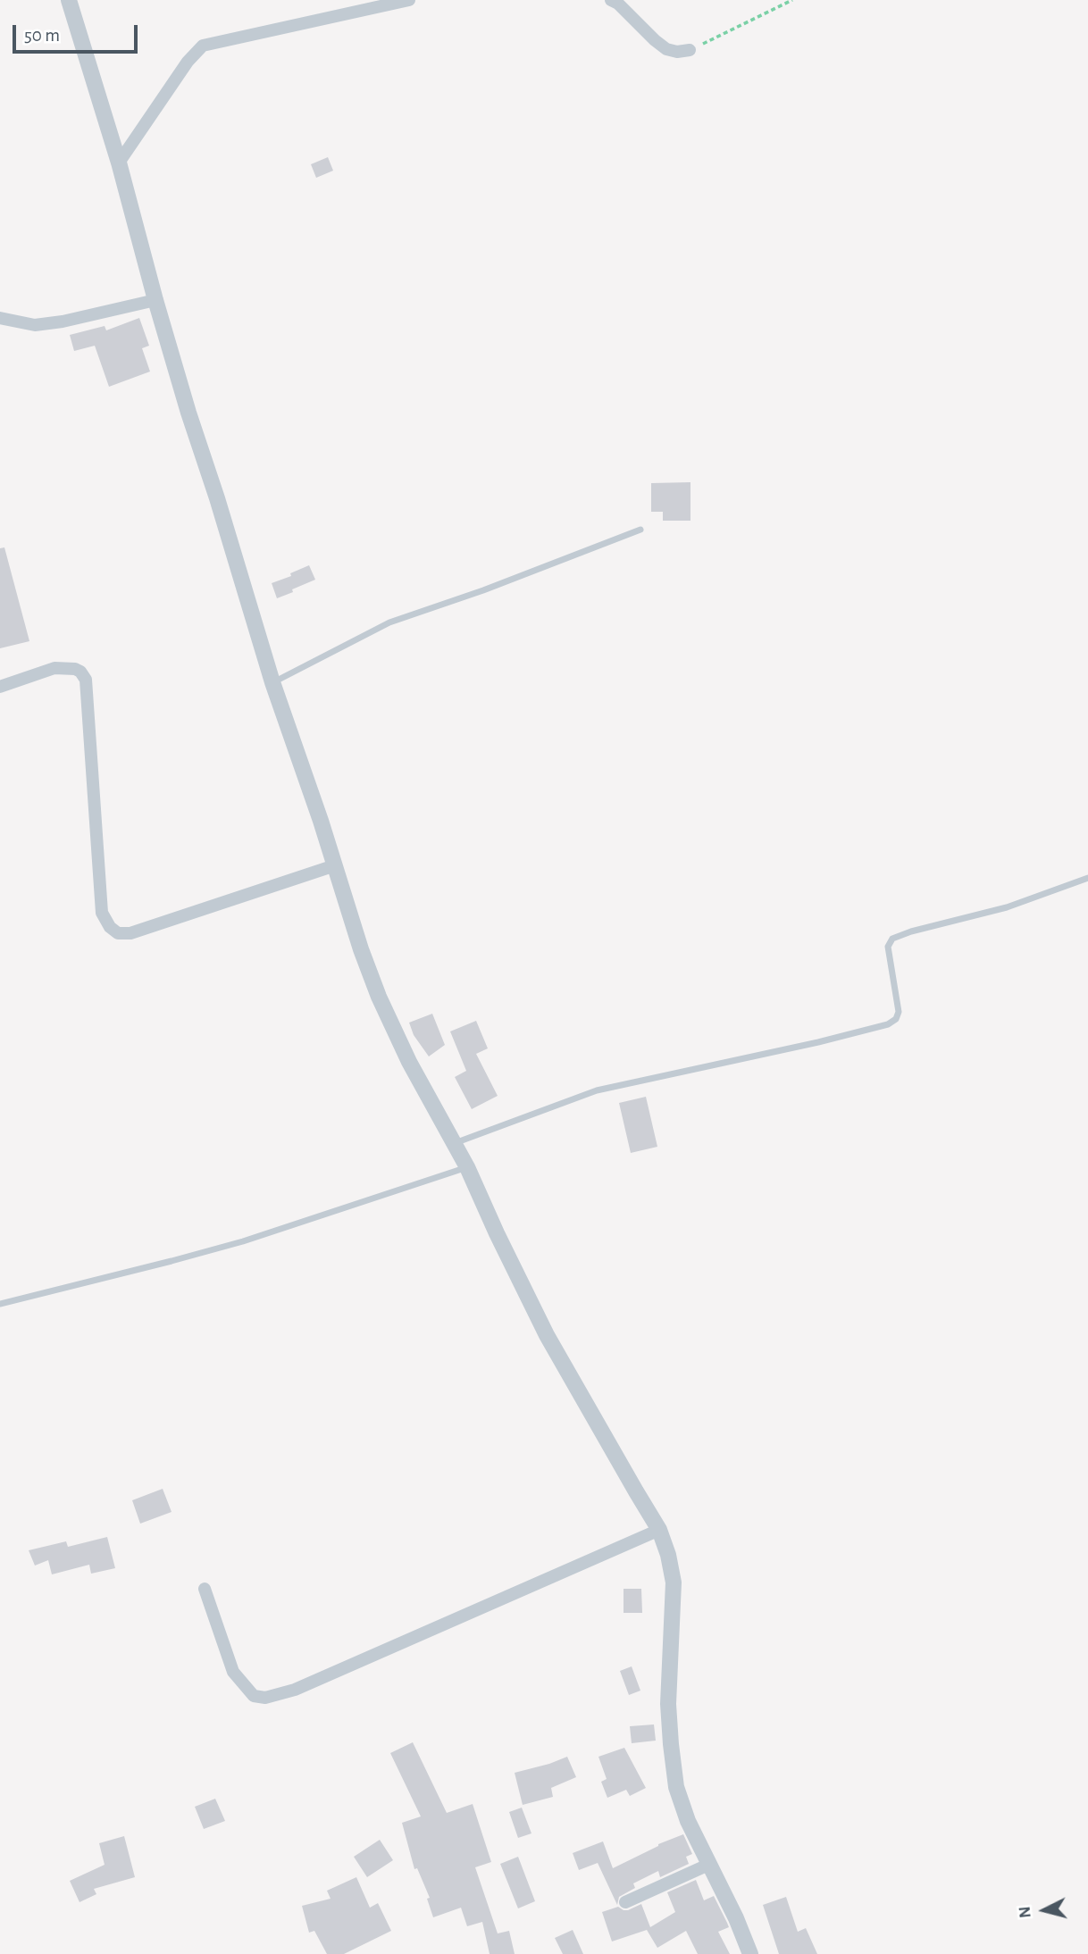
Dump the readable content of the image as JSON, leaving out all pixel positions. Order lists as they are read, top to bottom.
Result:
{
  "scale_bar": "50 m",
  "north": "left"
}
